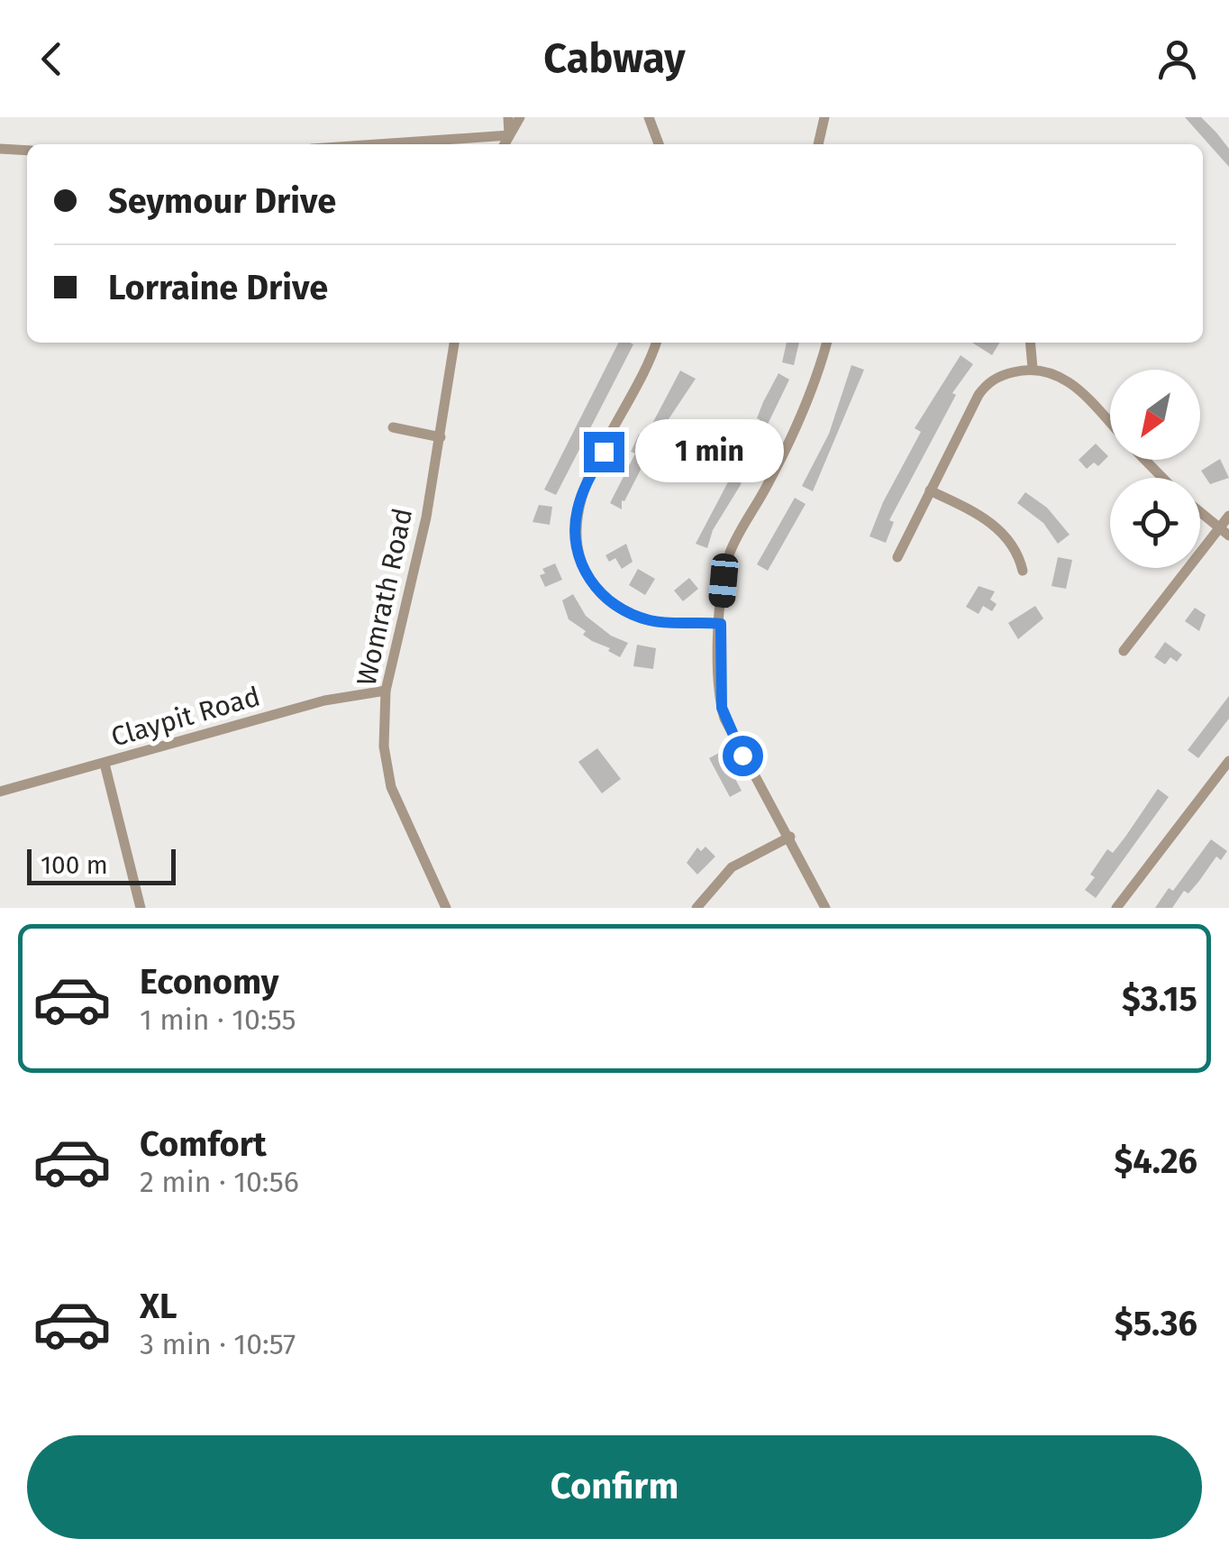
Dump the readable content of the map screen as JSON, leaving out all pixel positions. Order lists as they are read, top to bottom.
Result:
{
  "streets": {
    "street": ["Womrath Road", "Claypit Road"]
  },
  "crossings": [
    ["Womrath Road", "Claypit Road"]
  ],
  "scale_bar": "100 m",
  "north": "bottom left",
  "page": {
    "header": "Cabway",
    "banner": ["Seymour Drive", "Lorraine Drive"],
    "bubble": "1 min",
    "scale": "100 m",
    "list": [
      {
        "name": "Economy",
        "note": "1 min · 10:55",
        "value": "$3.15"
      },
      {
        "name": "Comfort",
        "note": "2 min · 10:56",
        "value": "$4.26"
      },
      {
        "name": "XL",
        "note": "3 min · 10:57",
        "value": "$5.36"
      }
    ],
    "buttons": "Confirm"
  }
}
